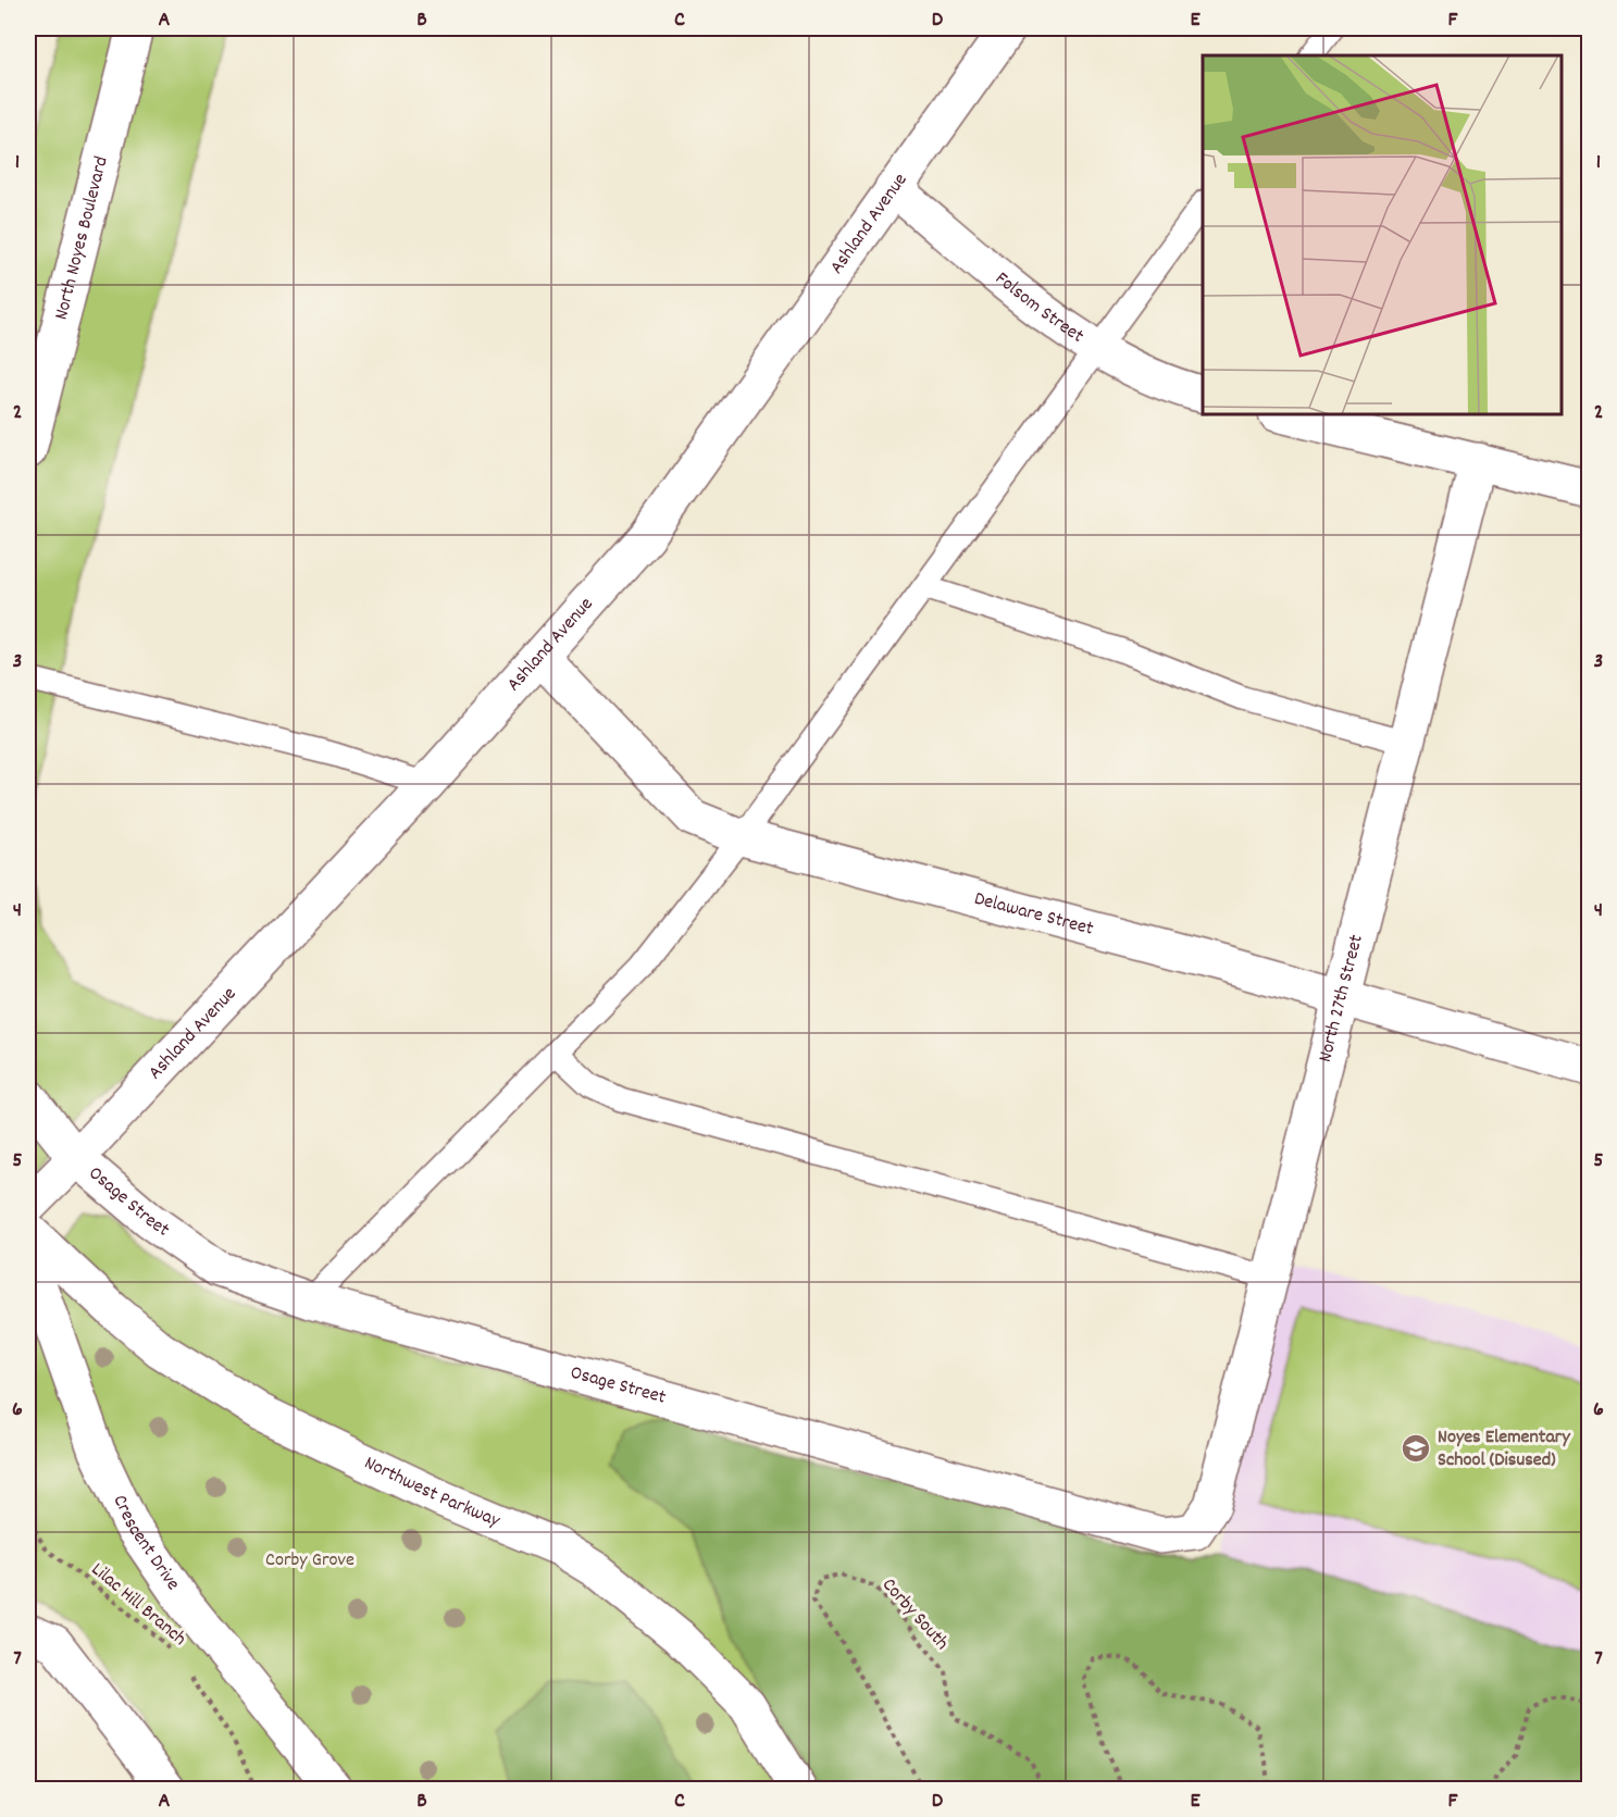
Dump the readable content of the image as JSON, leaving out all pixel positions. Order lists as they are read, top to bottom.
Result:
{
  "streets": {
    "street": [
      "Ashland Avenue",
      "North Noyes Boulevard",
      "Folsom Street",
      "Delaware Street",
      "North 27th Street",
      "Osage Street",
      "Northwest Parkway",
      "Crescent Drive"
    ],
    "path": ["Lilac Hill Branch", "Corby South"]
  },
  "crossings": [
    ["Ashland Avenue", "Folsom Street"],
    ["Ashland Avenue", "Delaware Street"],
    ["Ashland Avenue", "Osage Street"],
    ["Delaware Street", "North 27th Street"],
    ["North 27th Street", "Osage Street"]
  ],
  "parks": ["Corby Grove"],
  "places": {
    "school or university": ["Noyes Elementary School (Disused)"]
  },
  "grid": {
    "columns": [
      "A",
      "B",
      "C",
      "D",
      "E",
      "F"
    ],
    "rows": [
      "1",
      "2",
      "3",
      "4",
      "5",
      "6",
      "7"
    ]
  }
}
